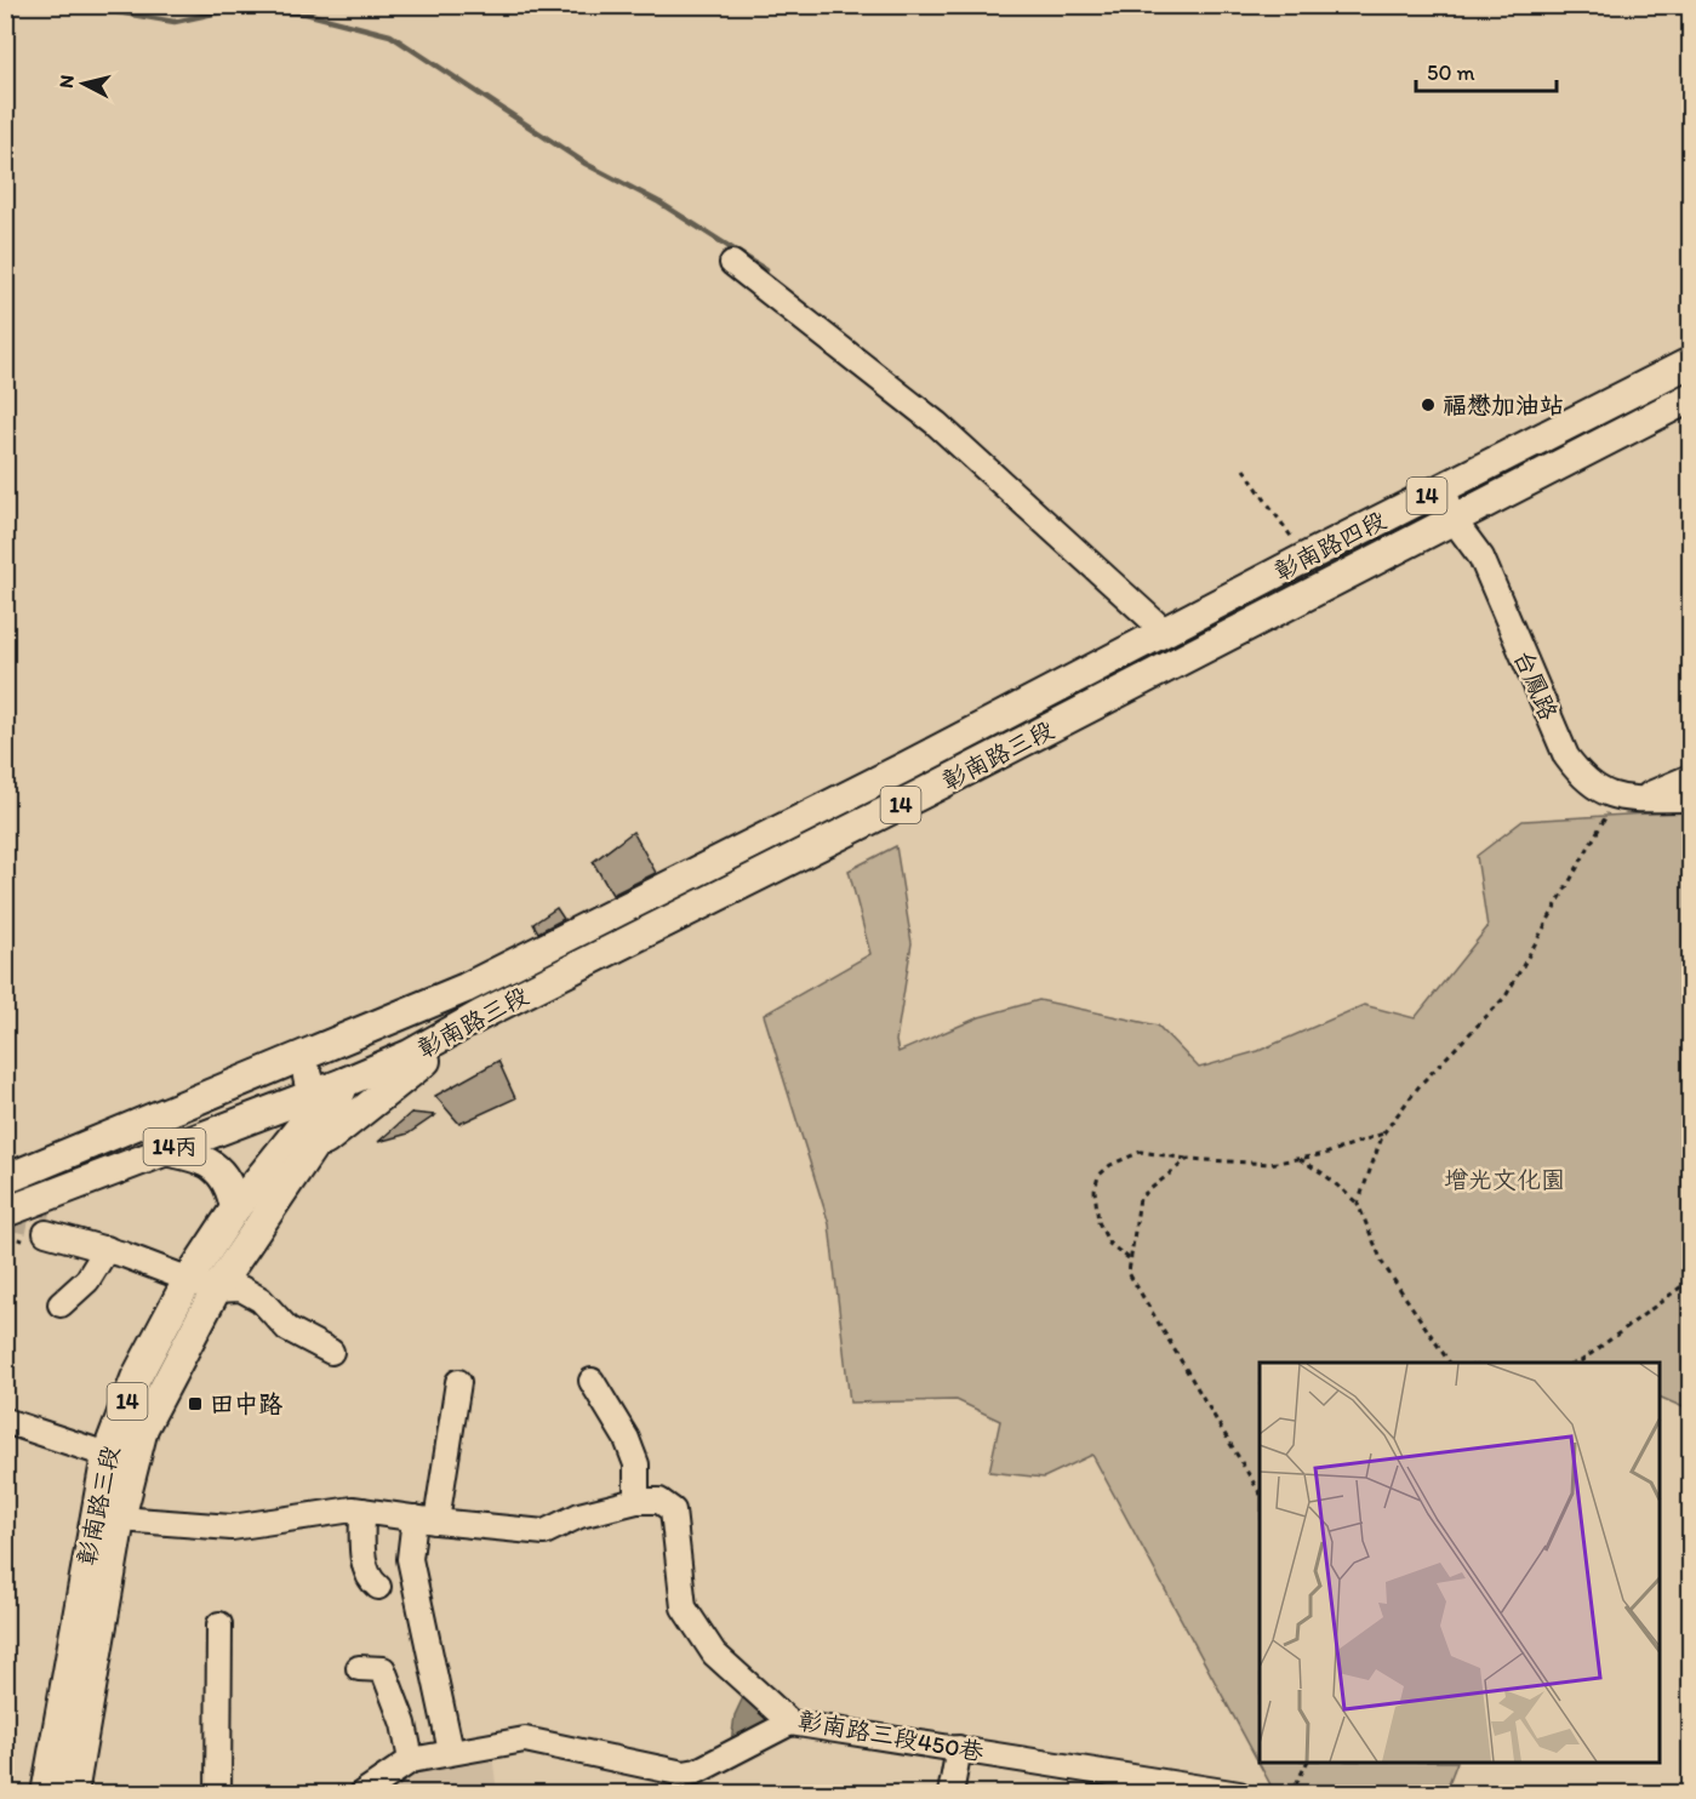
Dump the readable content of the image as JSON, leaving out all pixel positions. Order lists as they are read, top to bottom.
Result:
{
  "streets": {
    "main road": [
      "14",
      "彰南路四段",
      "彰南路三段",
      "14丙"
    ],
    "street": ["台鳳路", "彰南路三段450巷"]
  },
  "crossings": [
    ["14", "台鳳路"],
    ["14", "彰南路三段"],
    ["彰南路四段", "台鳳路"],
    ["彰南路四段", "彰南路三段"],
    ["台鳳路", "彰南路三段"],
    ["彰南路三段", "14丙"],
    ["彰南路三段", "彰南路三段450巷"]
  ],
  "parks": ["增光文化園"],
  "places": {
    "other": ["福懋加油站"],
    "transit": ["田中路"]
  },
  "scale_bar": "50 m",
  "north": "left"
}
